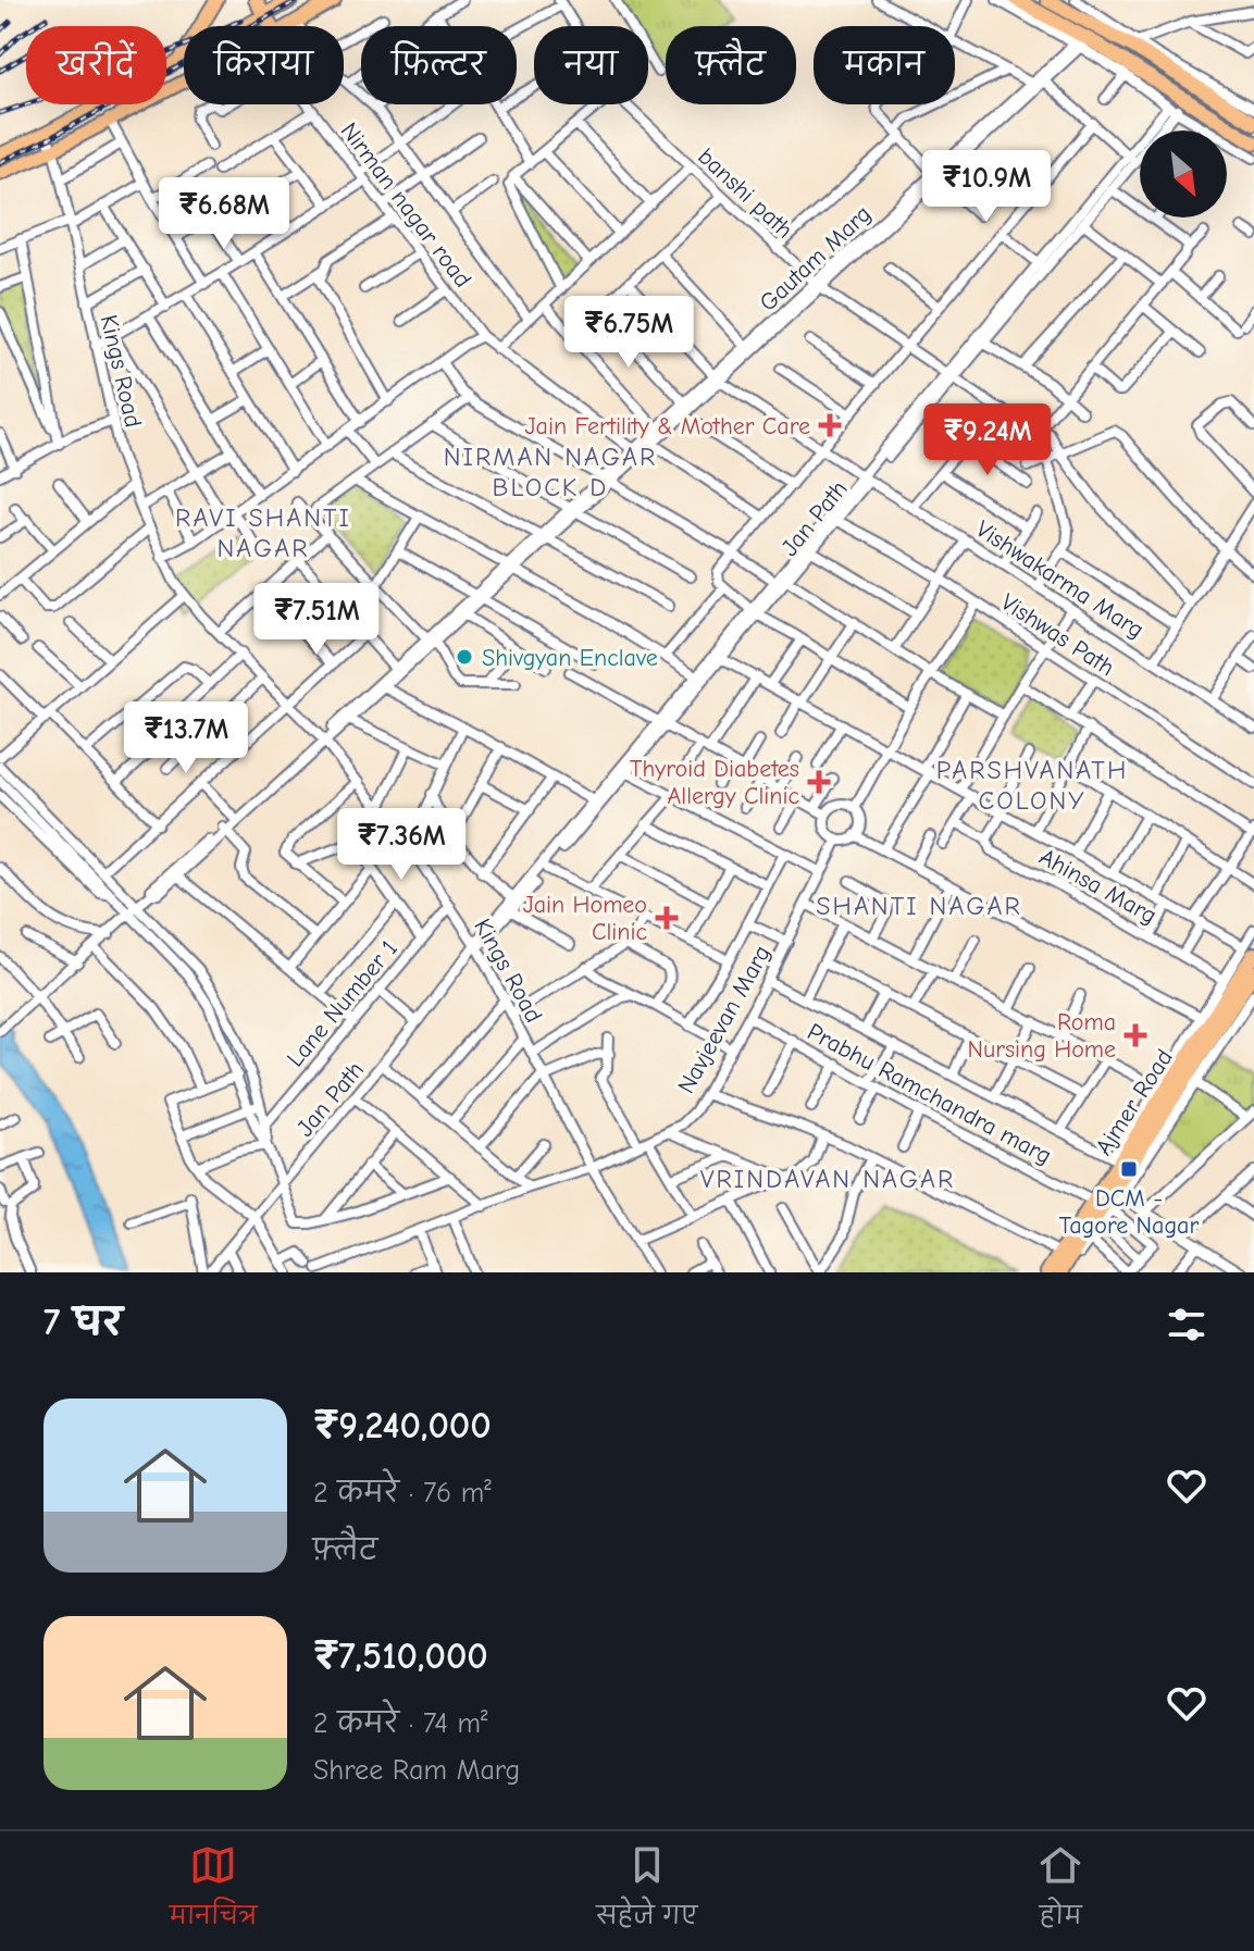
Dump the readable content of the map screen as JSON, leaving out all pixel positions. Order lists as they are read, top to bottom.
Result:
{
  "streets": {
    "highway": ["Ajmer Road"],
    "street": [
      "banshi path",
      "Nirman nagar road",
      "Gautam Marg",
      "Kings Road",
      "Jan Path",
      "Vishwakarma Marg",
      "Vishwas Path",
      "Ahinsa Marg",
      "Lane Number 1",
      "Navjeevan Marg",
      "Prabhu Ramchandra marg"
    ]
  },
  "crossings": [
    ["banshi path", "Gautam Marg"],
    ["banshi path", "Jan Path"],
    ["Nirman nagar road", "Gautam Marg"],
    ["Gautam Marg", "Vishwakarma Marg"],
    ["Kings Road", "Jan Path"],
    ["Kings Road", "Lane Number 1"],
    ["Kings Road", "Navjeevan Marg"],
    ["Jan Path", "Vishwakarma Marg"],
    ["Jan Path", "Vishwas Path"],
    ["Navjeevan Marg", "Prabhu Ramchandra marg"],
    ["Prabhu Ramchandra marg", "Ajmer Road"]
  ],
  "districts": [
    "NIRMAN NAGAR BLOCK D",
    "RAVI SHANTI NAGAR",
    "PARSHVANATH COLONY",
    "SHANTI NAGAR",
    "VRINDAVAN NAGAR"
  ],
  "places": {
    "health": [
      "Jain Fertility & Mother Care",
      "Thyroid Diabetes Allergy Clinic",
      "Jain Homeo Clinic",
      "Roma Nursing Home"
    ],
    "other": ["Shivgyan Enclave"],
    "transit": ["DCM - Tagore Nagar"]
  },
  "north": "bottom right",
  "page": {
    "chip": [
      "खरीदें",
      "किराया",
      "फ़िल्टर",
      "नया",
      "फ़्लैट",
      "मकान"
    ],
    "price": [
      "₹10.9M",
      "₹6.68M",
      "₹6.75M",
      "₹9.24M",
      "₹7.51M",
      "₹13.7M",
      "₹7.36M"
    ],
    "heading": "7 घर",
    "list": [
      {
        "name": "₹9,240,000",
        "note": "2 कमरे · 76 m² · फ़्लैट"
      },
      {
        "name": "₹7,510,000",
        "note": "2 कमरे · 74 m² · Shree Ram Marg"
      }
    ],
    "tabs": ["मानचित्र", "सहेजे गए", "होम"]
  }
}
